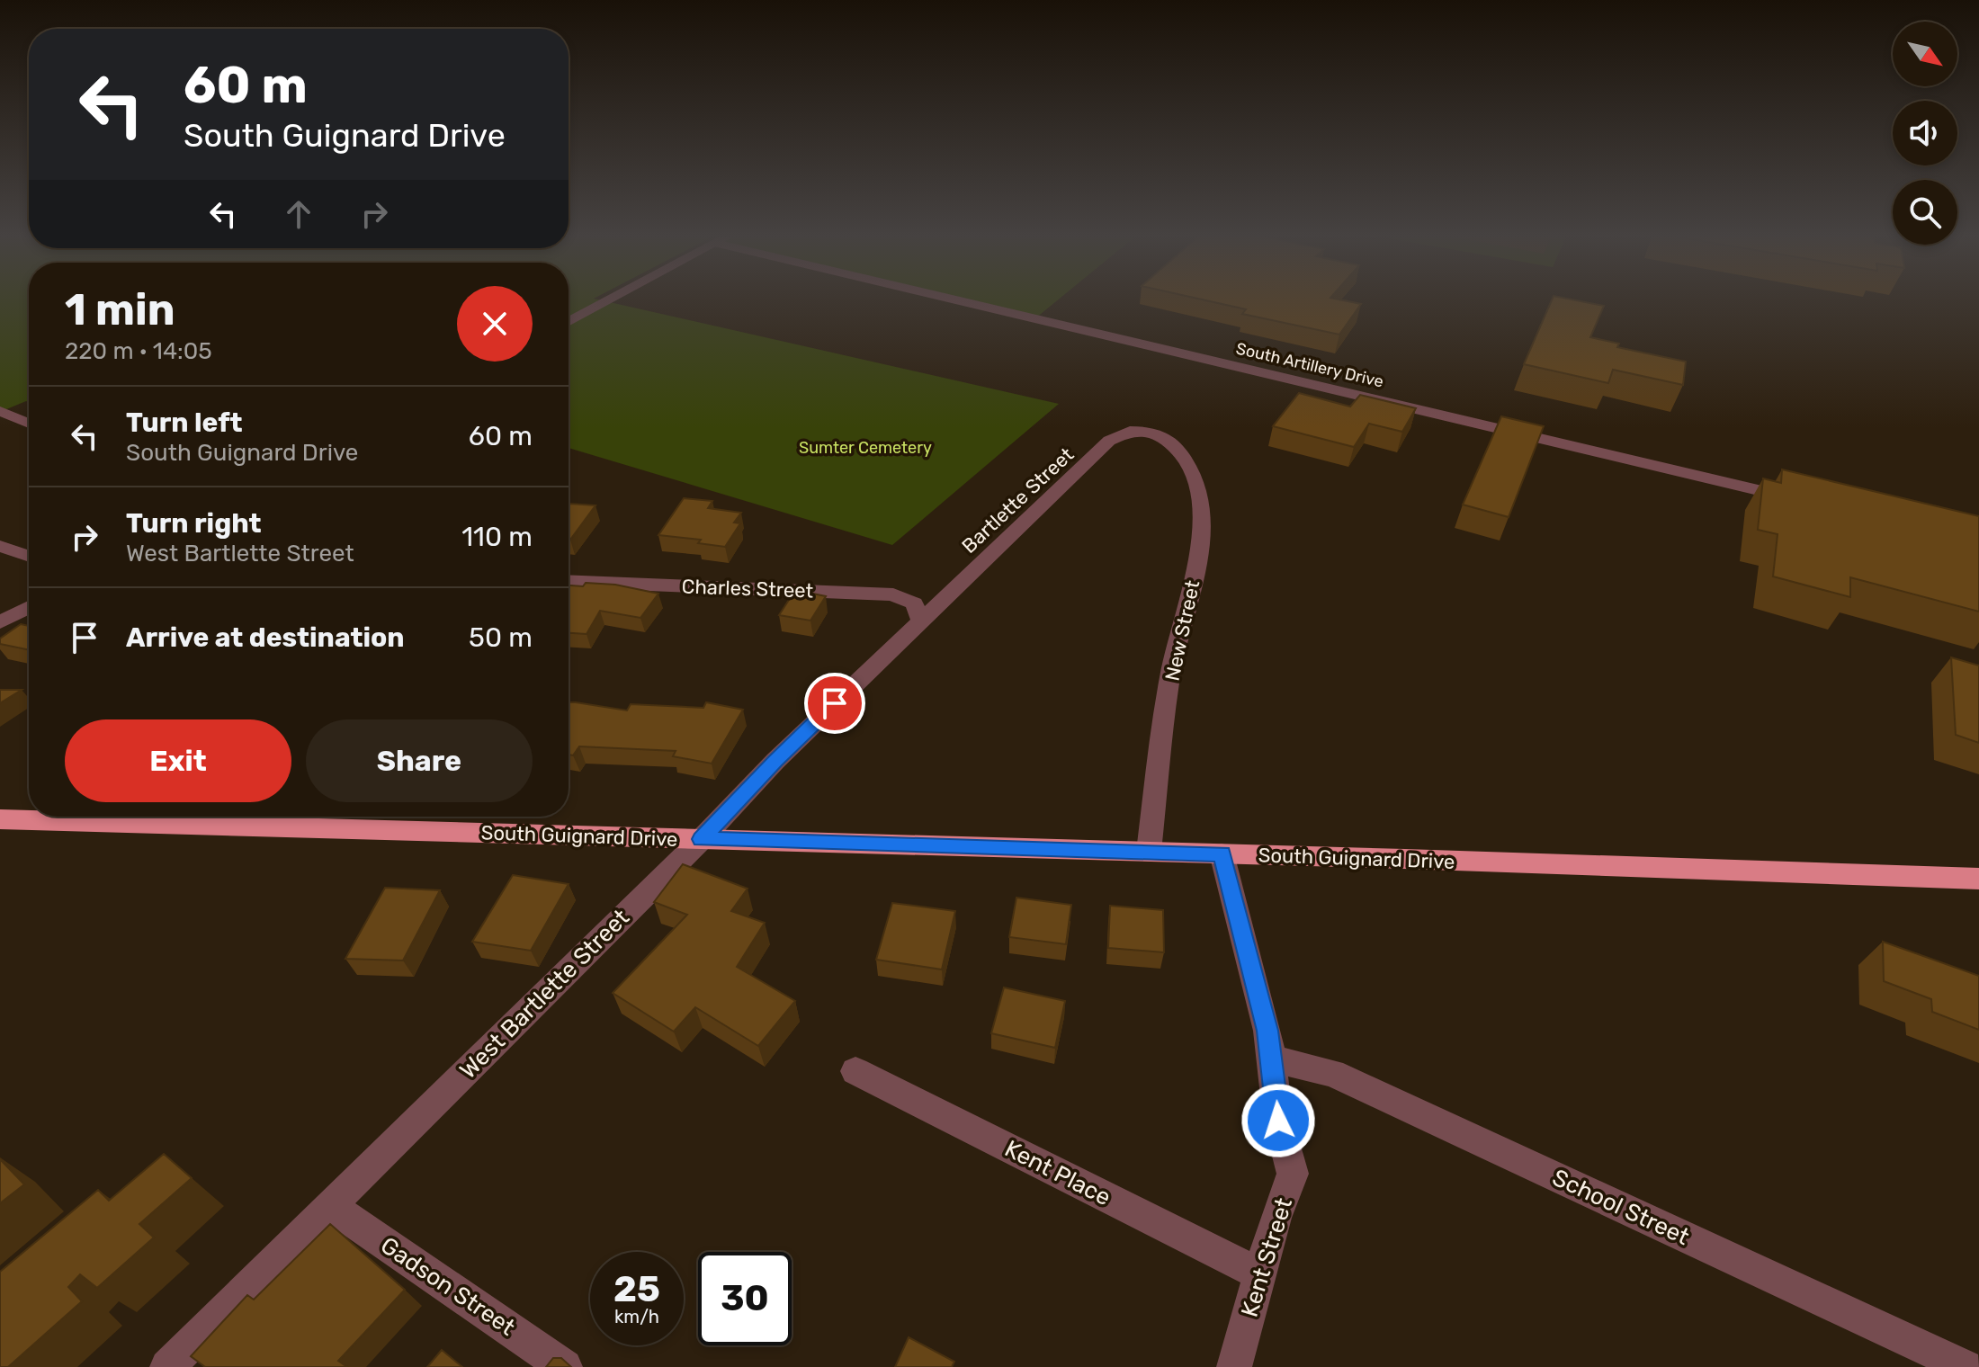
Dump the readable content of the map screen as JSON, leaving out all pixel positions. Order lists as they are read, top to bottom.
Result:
{
  "streets": {
    "highway": ["South Guignard Drive"],
    "street": [
      "South Artillery Drive",
      "Bartlette Street",
      "Charles Street",
      "New Street",
      "West Bartlette Street",
      "Kent Place",
      "School Street",
      "Kent Street",
      "Gadson Street"
    ]
  },
  "crossings": [
    ["Bartlette Street", "Charles Street"],
    ["Bartlette Street", "New Street"],
    ["Bartlette Street", "West Bartlette Street"],
    ["Charles Street", "West Bartlette Street"],
    ["New Street", "South Guignard Drive"],
    ["South Guignard Drive", "West Bartlette Street"],
    ["South Guignard Drive", "Kent Street"],
    ["West Bartlette Street", "Gadson Street"],
    ["Kent Place", "Kent Street"],
    ["School Street", "Kent Street"]
  ],
  "parks": ["Sumter Cemetery"],
  "north": "bottom right",
  "page": {
    "turn": ["60 m", "South Guignard Drive"],
    "heading": ["1 min", "220 m · 14:05"],
    "list": [
      {
        "name": "Turn left",
        "note": "South Guignard Drive",
        "value": "60 m"
      },
      {
        "name": "Turn right",
        "note": "West Bartlette Street",
        "value": "110 m"
      },
      {
        "name": "Arrive at destination",
        "value": "50 m"
      }
    ],
    "buttons": ["Exit", "Share"],
    "speed": "25 km/h",
    "limit": "30"
  }
}
